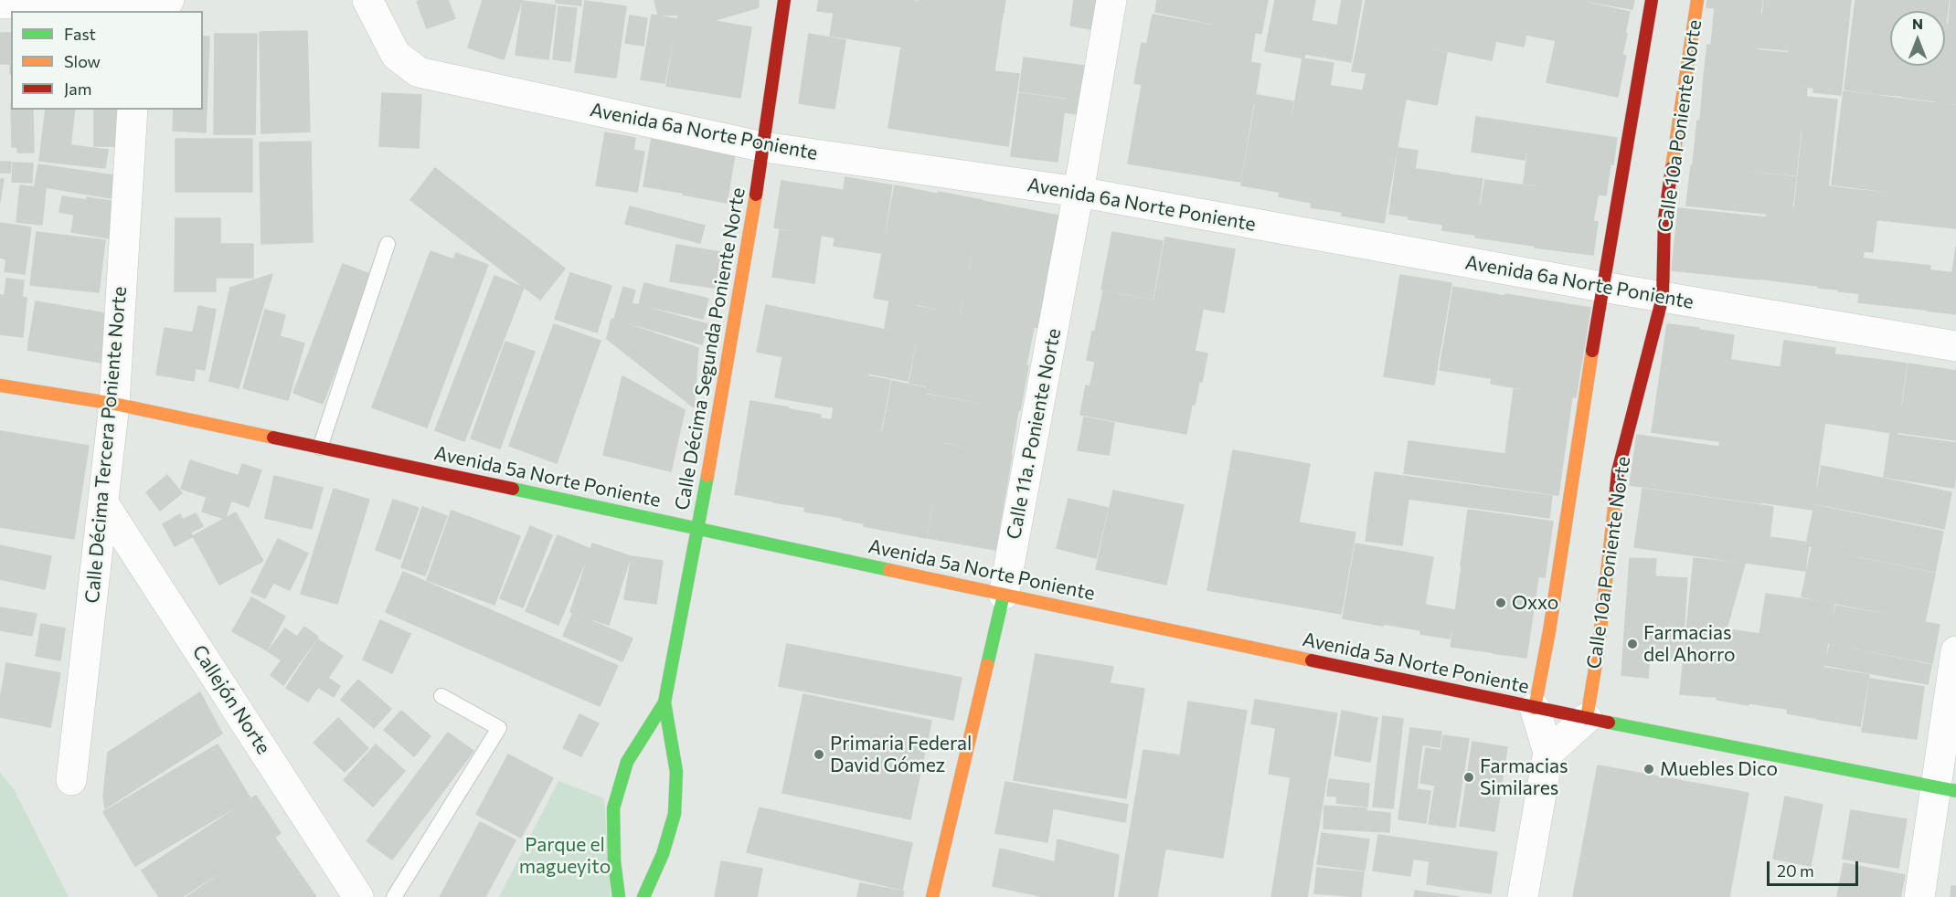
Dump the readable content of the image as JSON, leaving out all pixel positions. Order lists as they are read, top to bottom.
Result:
{
  "streets": {
    "street": [
      "Calle 10a Poniente Norte",
      "Avenida 6a Norte Poniente",
      "Calle Décima Segunda Poniente Norte",
      "Calle 11a. Poniente Norte",
      "Calle Décima Tercera Poniente Norte",
      "Avenida 5a Norte Poniente",
      "Callejón Norte"
    ]
  },
  "crossings": [
    ["Calle 10a Poniente Norte", "Avenida 6a Norte Poniente"],
    ["Calle 10a Poniente Norte", "Avenida 5a Norte Poniente"],
    ["Avenida 6a Norte Poniente", "Calle Décima Segunda Poniente Norte"],
    ["Avenida 6a Norte Poniente", "Calle 11a. Poniente Norte"],
    ["Calle Décima Segunda Poniente Norte", "Avenida 5a Norte Poniente"],
    ["Calle 11a. Poniente Norte", "Avenida 5a Norte Poniente"],
    ["Calle Décima Tercera Poniente Norte", "Avenida 5a Norte Poniente"],
    ["Calle Décima Tercera Poniente Norte", "Callejón Norte"]
  ],
  "parks": ["Parque el magueyito"],
  "places": [
    "Oxxo",
    "Farmacias del Ahorro",
    "Primaria Federal David Gómez",
    "Muebles Dico",
    "Farmacias Similares"
  ],
  "legend": ["Fast", "Slow", "Jam"],
  "scale_bar": "20 m",
  "north": "top"
}
